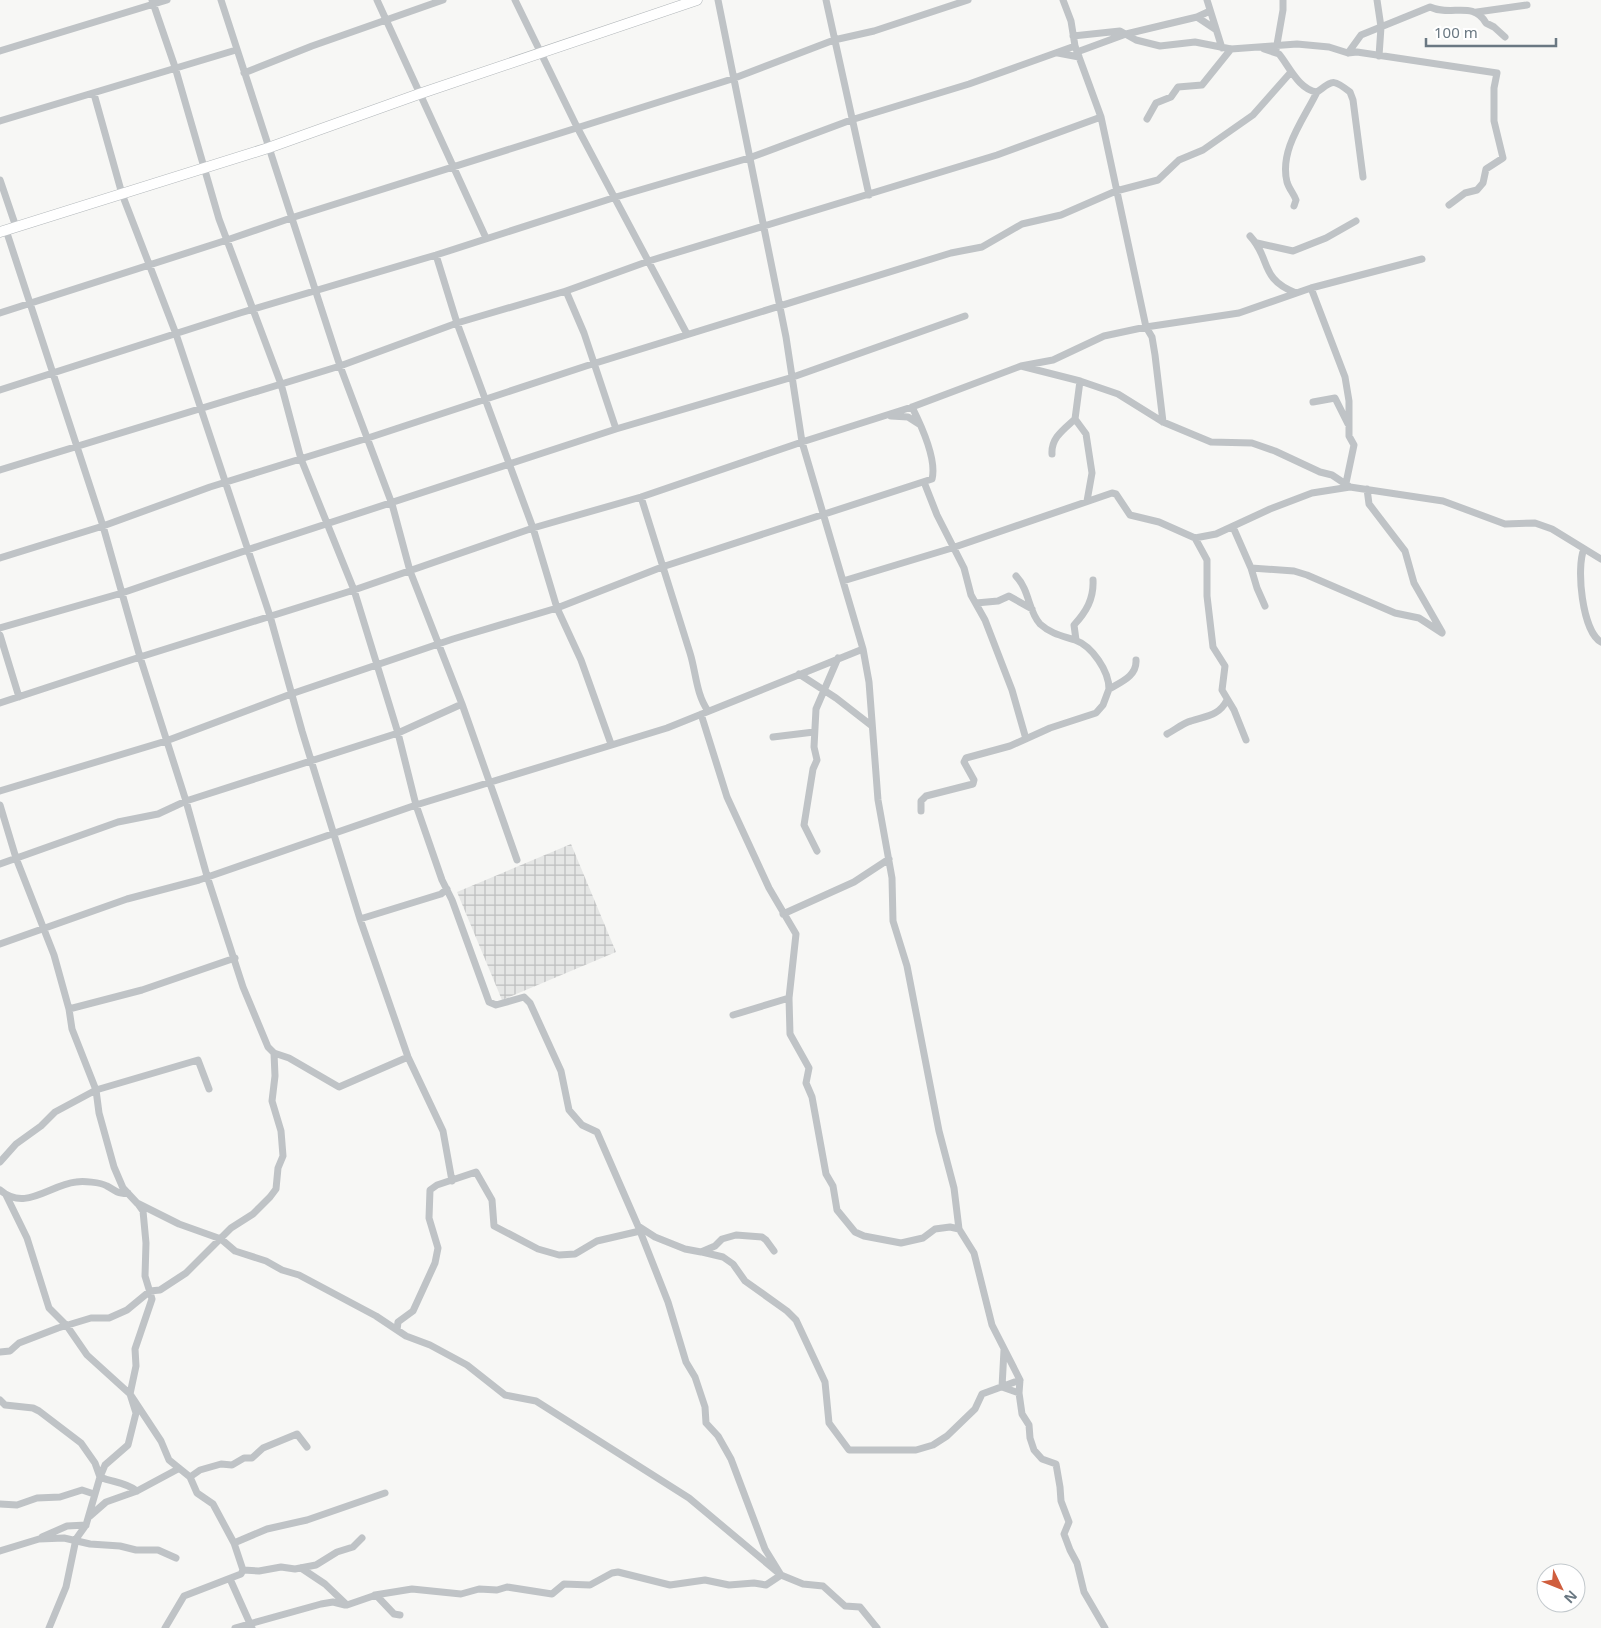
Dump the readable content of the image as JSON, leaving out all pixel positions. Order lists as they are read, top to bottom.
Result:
{
  "scale_bar": "100 m",
  "north": "bottom right"
}
